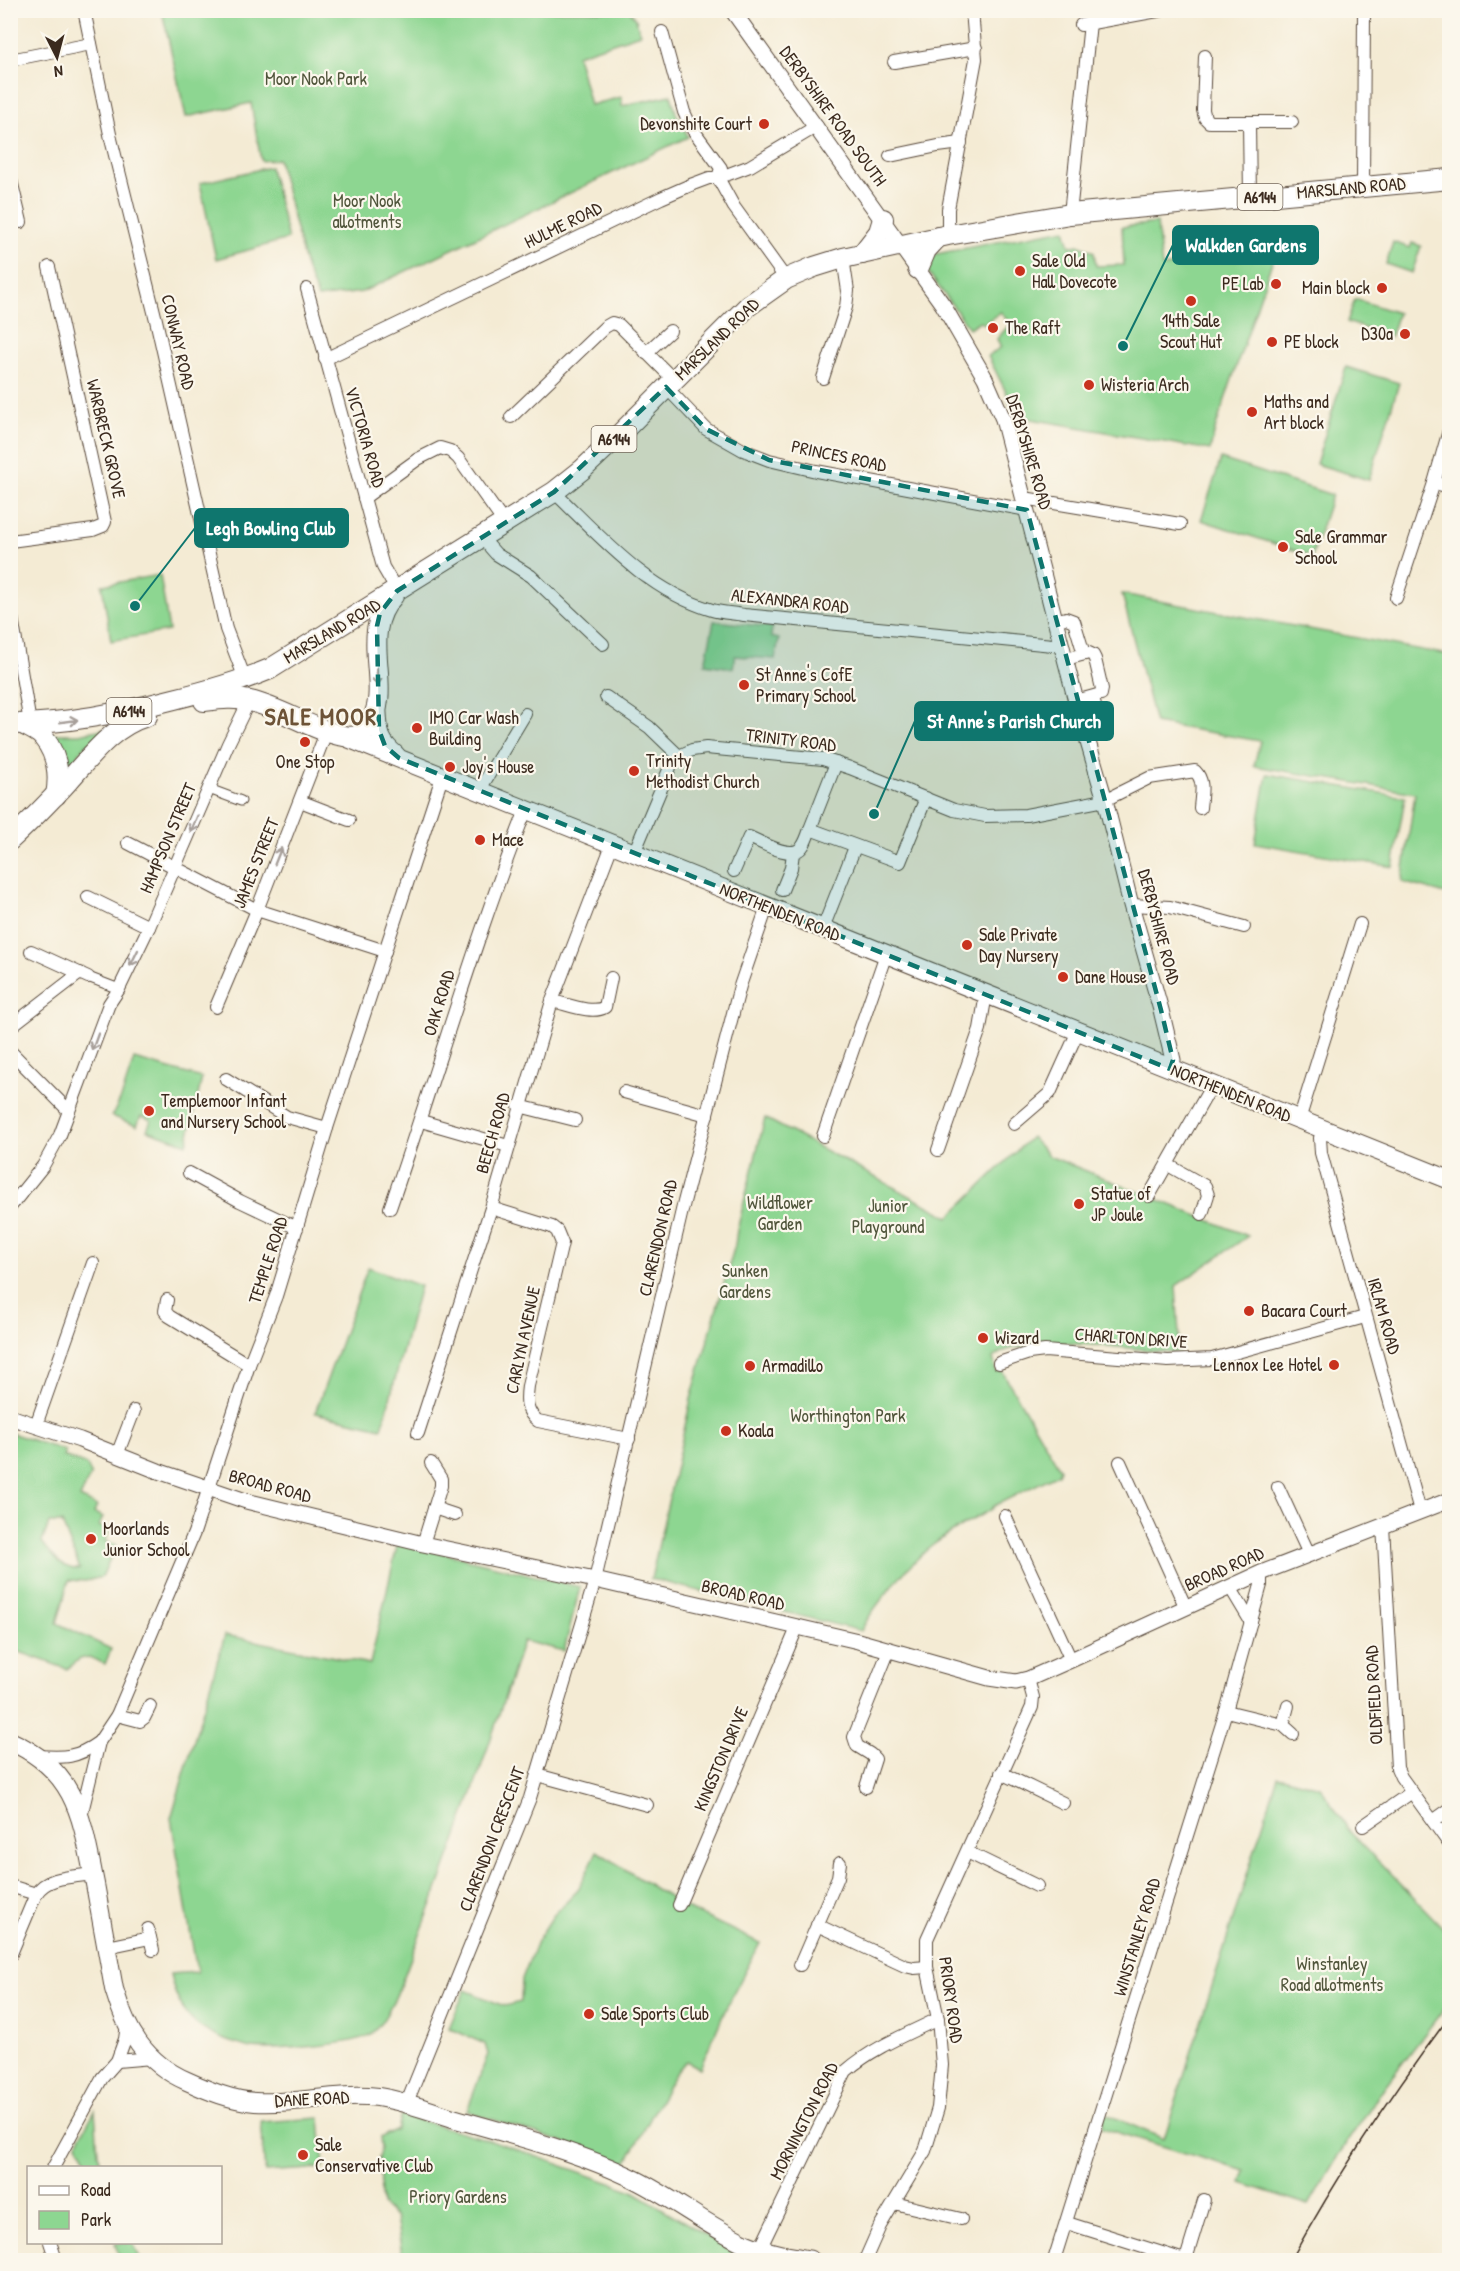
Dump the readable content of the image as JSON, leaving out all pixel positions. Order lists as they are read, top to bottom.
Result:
{
  "streets": {
    "main road": [
      "MARSLAND ROAD",
      "A6144",
      "NORTHENDEN ROAD",
      "DANE ROAD"
    ],
    "street": [
      "DERBYSHIRE ROAD SOUTH",
      "HULME ROAD",
      "CONWAY ROAD",
      "VICTORIA ROAD",
      "WARBRECK GROVE",
      "DERBYSHIRE ROAD",
      "PRINCES ROAD",
      "ALEXANDRA ROAD",
      "TRINITY ROAD",
      "HAMPSON STREET",
      "JAMES STREET",
      "OAK ROAD",
      "BEECH ROAD",
      "CLARENDON ROAD",
      "TEMPLE ROAD",
      "IRLAM ROAD",
      "CHARLTON DRIVE",
      "CARLYN AVENUE",
      "BROAD ROAD",
      "OLDFIELD ROAD",
      "KINGSTON DRIVE",
      "CLARENDON CRESCENT",
      "WINSTANLEY ROAD",
      "PRIORY ROAD",
      "MORNINGTON ROAD"
    ]
  },
  "crossings": [
    ["DERBYSHIRE ROAD SOUTH", "MARSLAND ROAD"],
    ["DERBYSHIRE ROAD SOUTH", "HULME ROAD"],
    ["DERBYSHIRE ROAD SOUTH", "DERBYSHIRE ROAD"],
    ["MARSLAND ROAD", "A6144"],
    ["MARSLAND ROAD", "CONWAY ROAD"],
    ["MARSLAND ROAD", "VICTORIA ROAD"],
    ["MARSLAND ROAD", "DERBYSHIRE ROAD"],
    ["MARSLAND ROAD", "PRINCES ROAD"],
    ["MARSLAND ROAD", "ALEXANDRA ROAD"],
    ["A6144", "CONWAY ROAD"],
    ["A6144", "VICTORIA ROAD"],
    ["A6144", "JAMES STREET"],
    ["A6144", "NORTHENDEN ROAD"],
    ["HULME ROAD", "VICTORIA ROAD"],
    ["DERBYSHIRE ROAD", "PRINCES ROAD"],
    ["DERBYSHIRE ROAD", "ALEXANDRA ROAD"],
    ["DERBYSHIRE ROAD", "TRINITY ROAD"],
    ["DERBYSHIRE ROAD", "NORTHENDEN ROAD"],
    ["HAMPSON STREET", "NORTHENDEN ROAD"],
    ["JAMES STREET", "NORTHENDEN ROAD"],
    ["NORTHENDEN ROAD", "OAK ROAD"],
    ["NORTHENDEN ROAD", "BEECH ROAD"],
    ["NORTHENDEN ROAD", "CLARENDON ROAD"],
    ["NORTHENDEN ROAD", "TEMPLE ROAD"],
    ["NORTHENDEN ROAD", "IRLAM ROAD"],
    ["BEECH ROAD", "CARLYN AVENUE"],
    ["CLARENDON ROAD", "CARLYN AVENUE"],
    ["CLARENDON ROAD", "BROAD ROAD"],
    ["CLARENDON ROAD", "CLARENDON CRESCENT"],
    ["TEMPLE ROAD", "BROAD ROAD"],
    ["TEMPLE ROAD", "DANE ROAD"],
    ["IRLAM ROAD", "CHARLTON DRIVE"],
    ["IRLAM ROAD", "BROAD ROAD"],
    ["BROAD ROAD", "OLDFIELD ROAD"],
    ["BROAD ROAD", "KINGSTON DRIVE"],
    ["BROAD ROAD", "CLARENDON CRESCENT"],
    ["BROAD ROAD", "WINSTANLEY ROAD"],
    ["BROAD ROAD", "PRIORY ROAD"],
    ["CLARENDON CRESCENT", "DANE ROAD"],
    ["PRIORY ROAD", "MORNINGTON ROAD"],
    ["DANE ROAD", "MORNINGTON ROAD"]
  ],
  "one_way": ["HAMPSON STREET", "JAMES STREET"],
  "districts": ["SALE MOOR"],
  "parks": [
    "Moor Nook Park",
    "Moor Nook allotments",
    "Wildflower Garden",
    "Junior Playground",
    "Sunken Gardens",
    "Worthington Park",
    "Winstanley Road allotments",
    "Priory Gardens"
  ],
  "places": [
    "Devonshite Court",
    "Sale Old Hall Dovecote",
    "PE Lab",
    "Main block",
    "14th Sale Scout Hut",
    "The Raft",
    "D30a",
    "PE block",
    "Walkden Gardens",
    "Wisteria Arch",
    "Maths and Art block",
    "Sale Grammar School",
    "Legh Bowling Club",
    "St Anne's CofE Primary School",
    "IMO Car Wash Building",
    "One Stop",
    "Joy's House",
    "Trinity Methodist Church",
    "St Anne's Parish Church",
    "Mace",
    "Sale Private Day Nursery",
    "Dane House",
    "Templemoor Infant and Nursery School",
    "Statue of JP Joule",
    "Bacara Court",
    "Wizard",
    "Lennox Lee Hotel",
    "Armadillo",
    "Koala",
    "Moorlands Junior School",
    "Sale Sports Club",
    "Sale Conservative Club"
  ],
  "legend": ["Road", "Park"],
  "north": "bottom"
}
